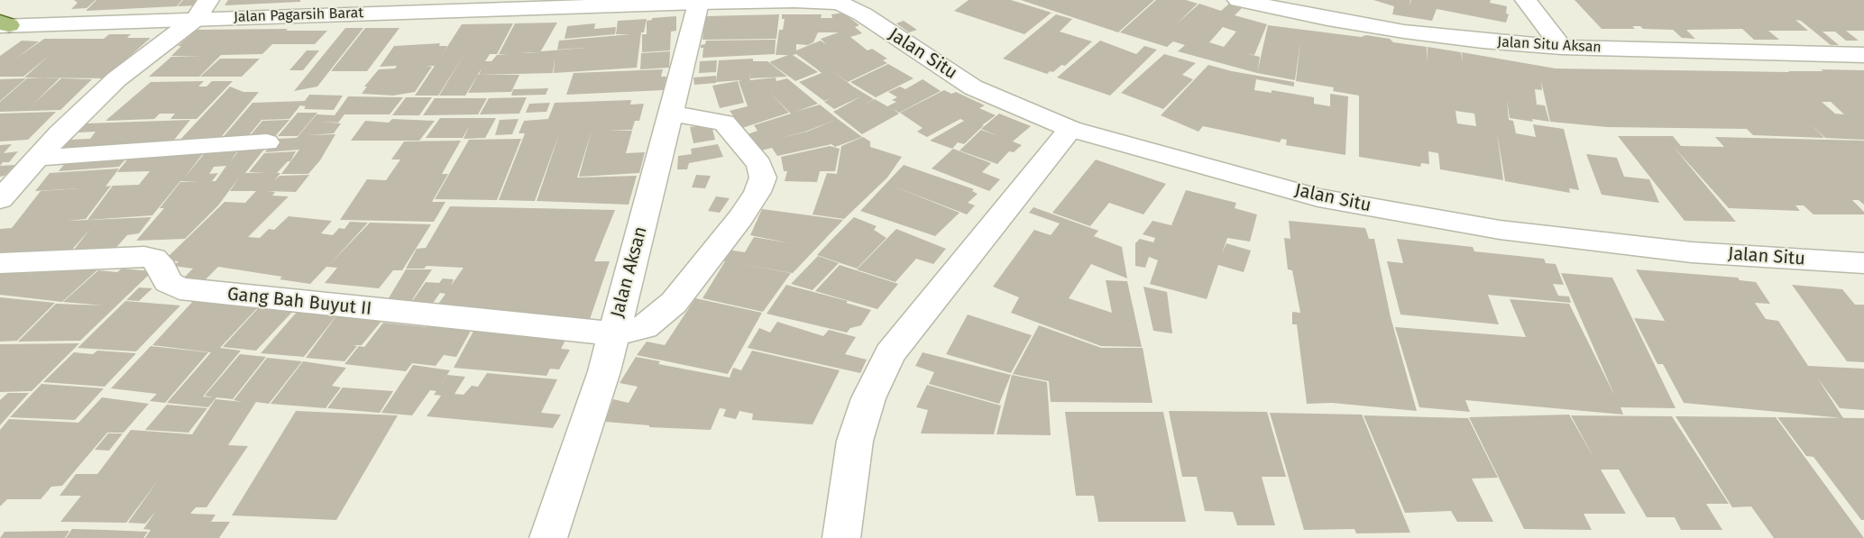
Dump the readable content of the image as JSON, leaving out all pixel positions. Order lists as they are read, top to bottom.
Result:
{
  "streets": {
    "street": [
      "Jalan Pagarsih Barat",
      "Jalan Situ Aksan",
      "Jalan Situ",
      "Jalan Aksan",
      "Gang Bah Buyut II"
    ]
  },
  "crossings": [
    ["Jalan Pagarsih Barat", "Jalan Situ"],
    ["Jalan Pagarsih Barat", "Jalan Aksan"],
    ["Jalan Aksan", "Gang Bah Buyut II"]
  ]
}
